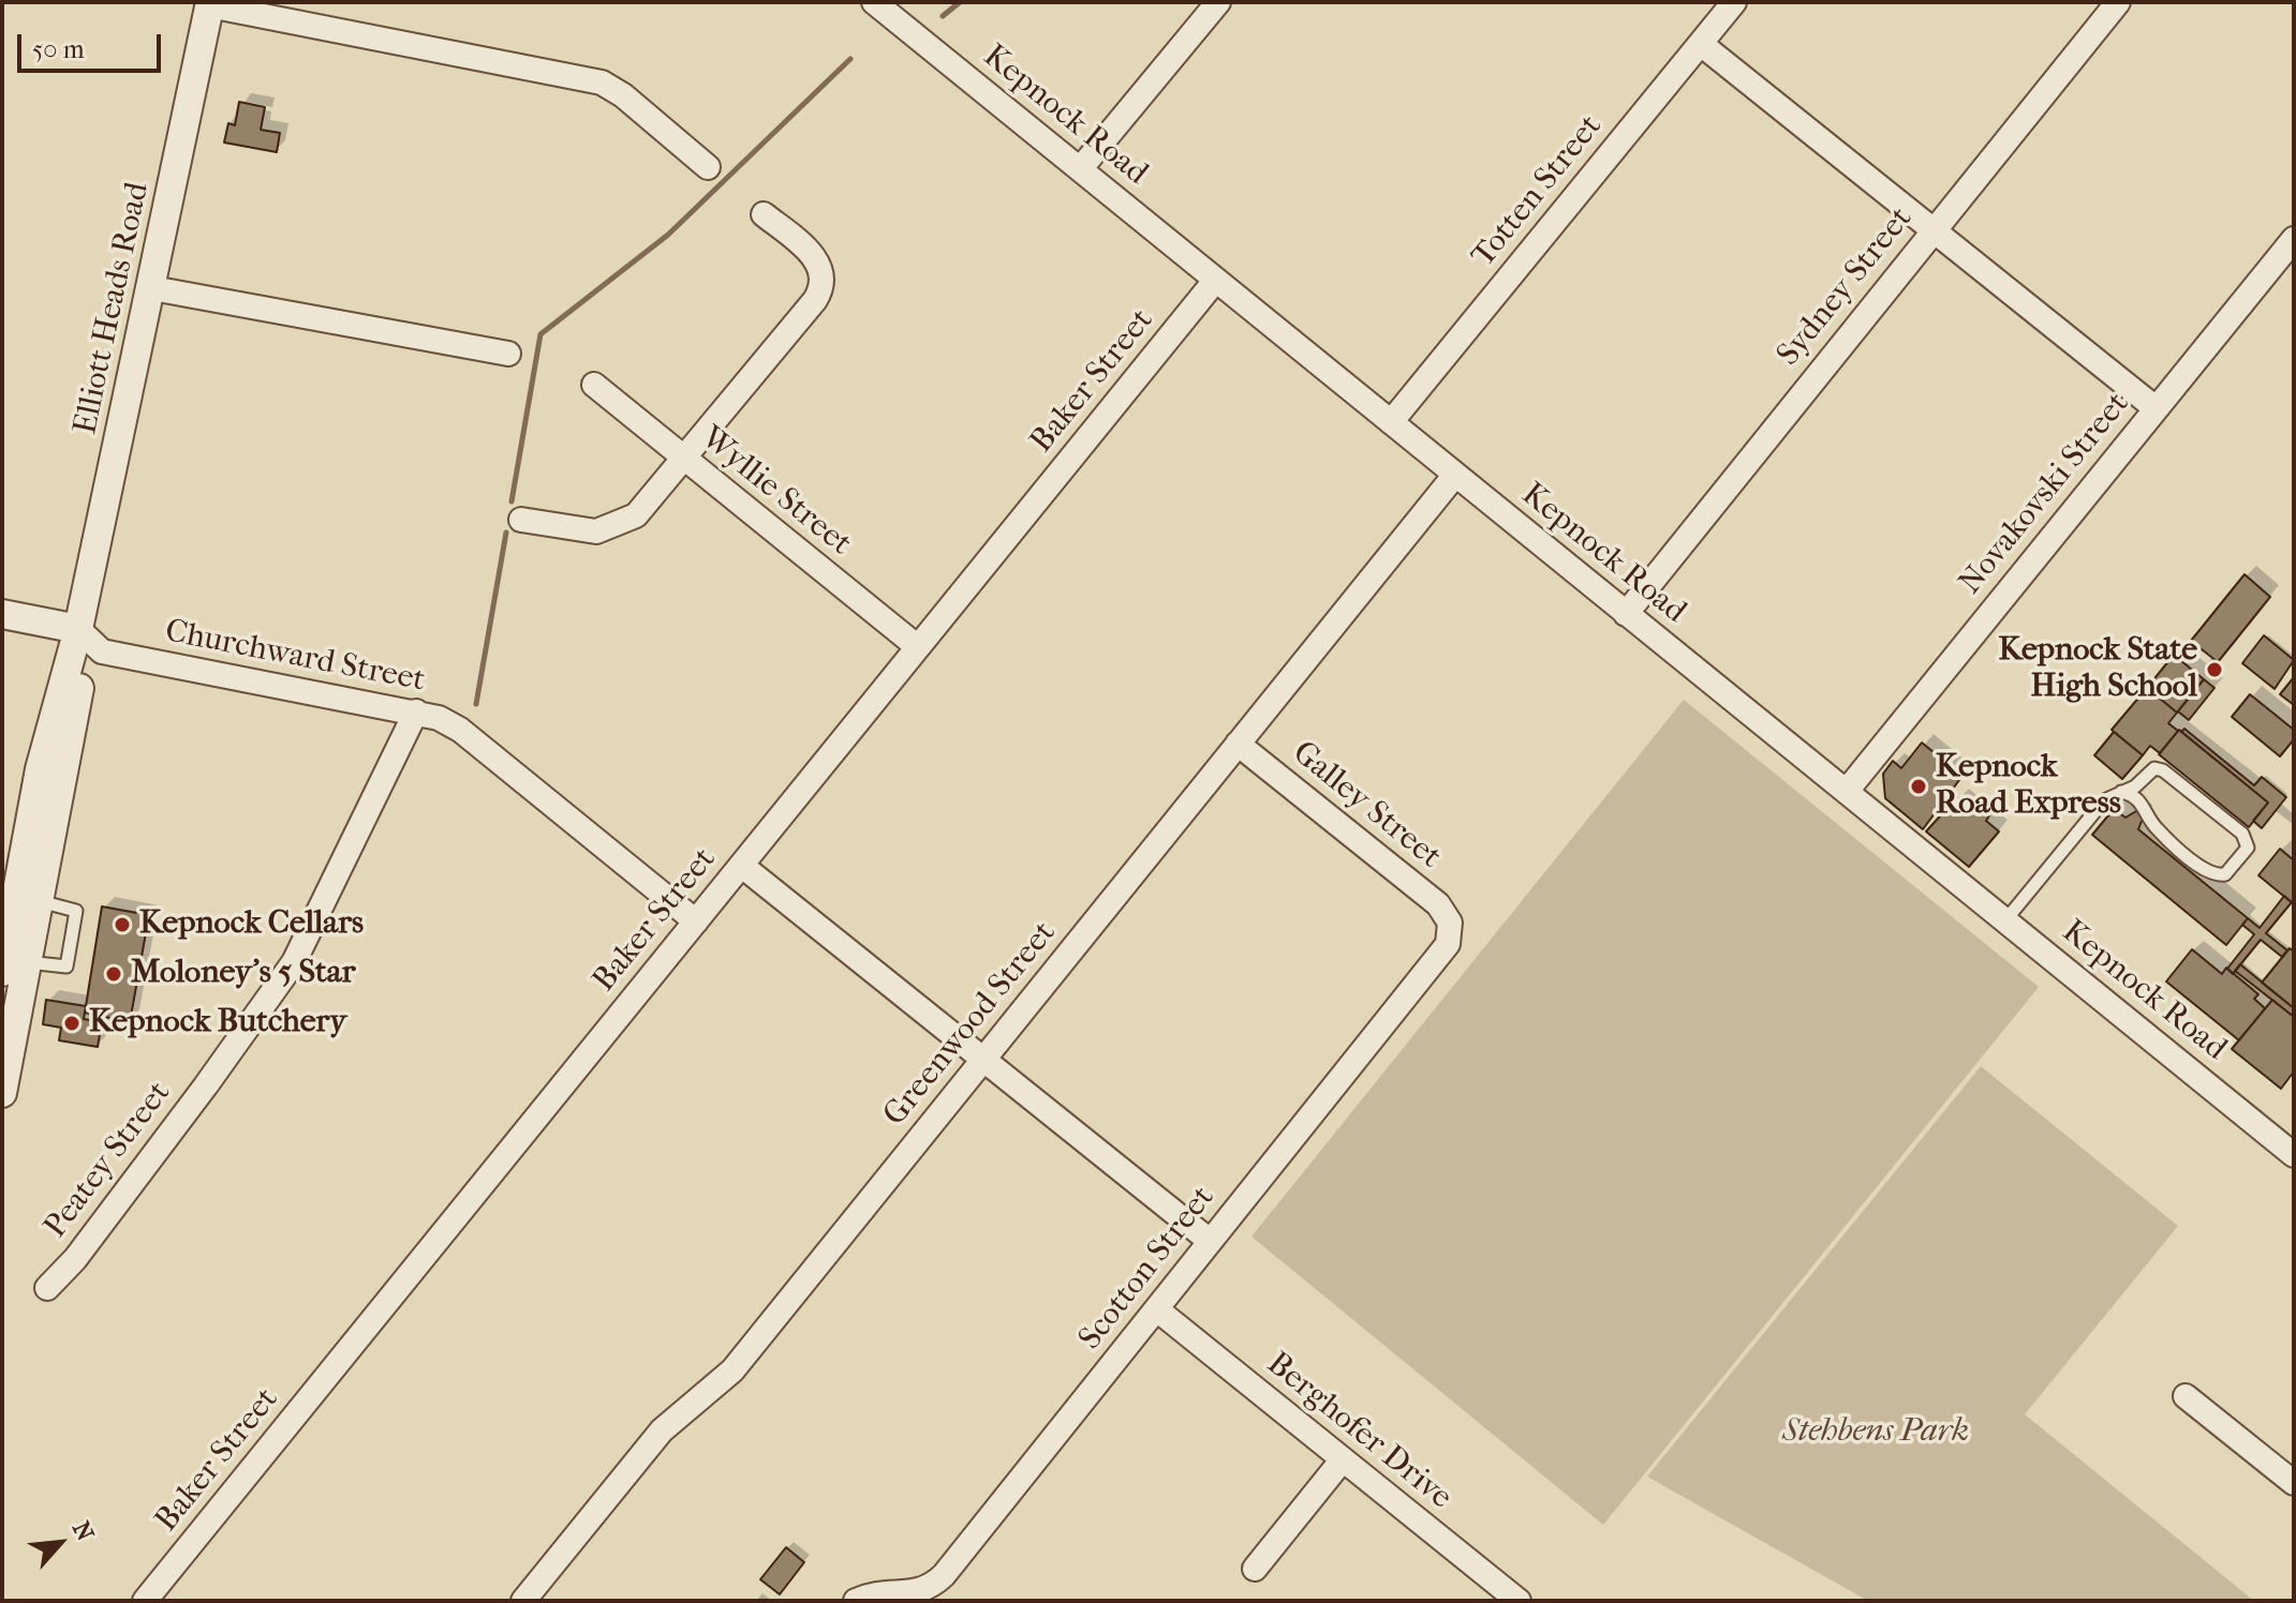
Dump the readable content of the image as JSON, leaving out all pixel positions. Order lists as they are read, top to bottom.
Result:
{
  "streets": {
    "street": [
      "Kepnock Road",
      "Totten Street",
      "Sydney Street",
      "Elliott Heads Road",
      "Baker Street",
      "Wyllie Street",
      "Novakovski Street",
      "Churchward Street",
      "Galley Street",
      "Greenwood Street",
      "Peatey Street",
      "Scotton Street",
      "Berghofer Drive"
    ]
  },
  "crossings": [
    ["Kepnock Road", "Totten Street"],
    ["Kepnock Road", "Sydney Street"],
    ["Kepnock Road", "Baker Street"],
    ["Kepnock Road", "Novakovski Street"],
    ["Kepnock Road", "Greenwood Street"],
    ["Elliott Heads Road", "Churchward Street"],
    ["Baker Street", "Wyllie Street"],
    ["Baker Street", "Churchward Street"],
    ["Churchward Street", "Peatey Street"],
    ["Galley Street", "Greenwood Street"],
    ["Galley Street", "Scotton Street"],
    ["Scotton Street", "Berghofer Drive"]
  ],
  "parks": ["Stehbens Park"],
  "places": [
    "Kepnock State High School",
    "Kepnock Road Express",
    "Kepnock Cellars",
    "Moloney's 5 Star",
    "Kepnock Butchery"
  ],
  "scale_bar": "50 m",
  "north": "top right"
}
